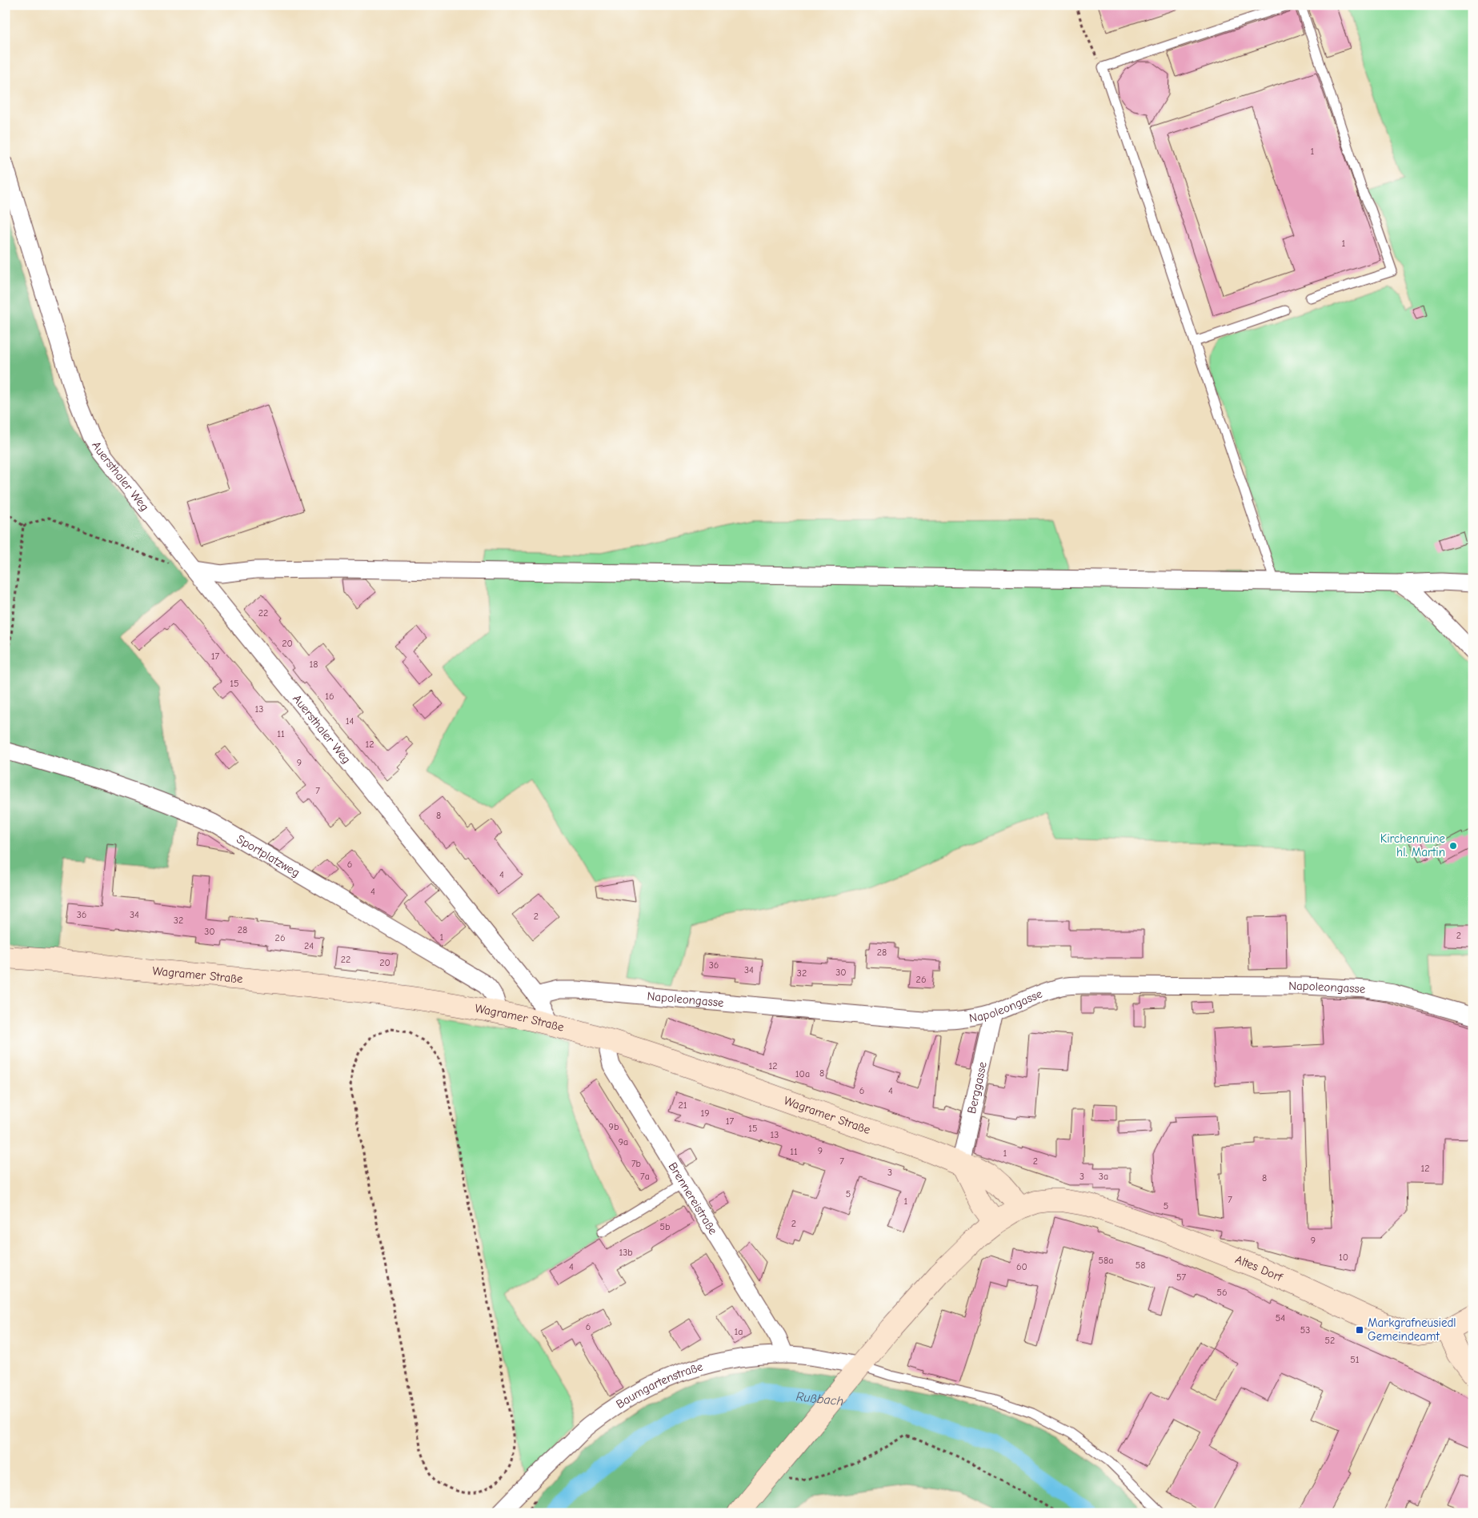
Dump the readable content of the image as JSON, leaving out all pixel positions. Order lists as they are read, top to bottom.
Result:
{
  "streets": {
    "main road": ["Wagramer Straße", "Altes Dorf"],
    "street": [
      "Auersthaler Weg",
      "Sportplatzweg",
      "Napoleongasse",
      "Berggasse",
      "Brennereistraße",
      "Baumgartenstraße"
    ]
  },
  "crossings": [
    ["Auersthaler Weg", "Wagramer Straße"],
    ["Auersthaler Weg", "Napoleongasse"],
    ["Sportplatzweg", "Wagramer Straße"],
    ["Wagramer Straße", "Berggasse"],
    ["Wagramer Straße", "Brennereistraße"],
    ["Wagramer Straße", "Altes Dorf"],
    ["Napoleongasse", "Berggasse"],
    ["Brennereistraße", "Baumgartenstraße"],
    ["Altes Dorf", "Baumgartenstraße"]
  ],
  "water": ["Rußbach"],
  "places": {
    "other": ["Kirchenruine hl. Martin"],
    "transit": ["Markgrafneusiedl Gemeindeamt"]
  },
  "house_numbers": [
    "1",
    "1",
    "22",
    "20",
    "17",
    "18",
    "15",
    "16",
    "13",
    "14",
    "11",
    "12",
    "9",
    "7",
    "8",
    "6",
    "4",
    "4",
    "36",
    "34",
    "2",
    "32",
    "28",
    "30",
    "2",
    "1",
    "26",
    "24",
    "28",
    "22",
    "20",
    "36",
    "34",
    "30",
    "32",
    "26",
    "12",
    "8",
    "10a",
    "6",
    "4",
    "21",
    "19",
    "17",
    "9b",
    "15",
    "13",
    "9a",
    "9",
    "11",
    "1",
    "7",
    "2",
    "7b",
    "12",
    "3",
    "7a",
    "3",
    "3a",
    "8",
    "5",
    "7",
    "1",
    "5",
    "2",
    "5b",
    "9",
    "13b",
    "10",
    "58a",
    "58",
    "4",
    "60",
    "57",
    "56",
    "54",
    "6",
    "53",
    "1a",
    "52",
    "51"
  ]
}
